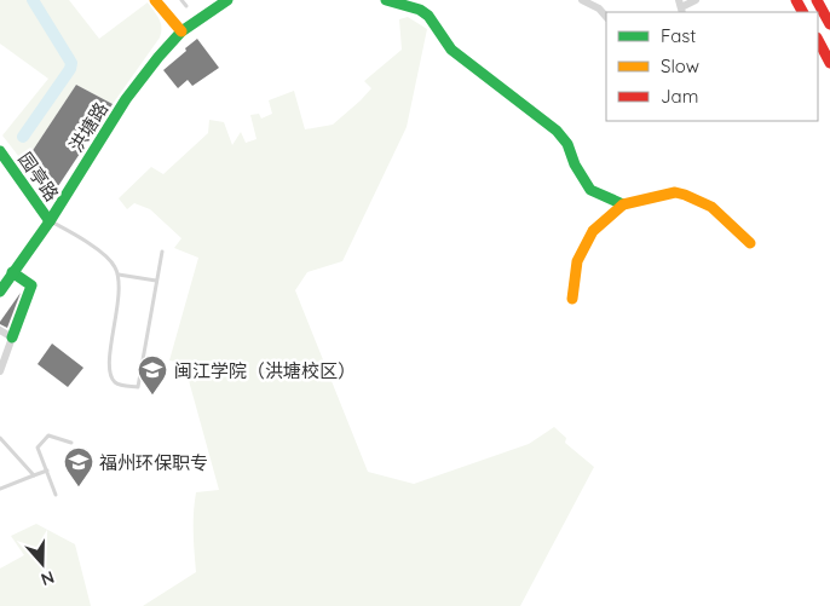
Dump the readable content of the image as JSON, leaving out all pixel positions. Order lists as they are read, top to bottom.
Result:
{
  "streets": {
    "main road": ["洪塘路", "园亭路"]
  },
  "crossings": [
    ["洪塘路", "园亭路"]
  ],
  "places": {
    "school or university": ["闽江学院（洪塘校区）", "福州环保职专"]
  },
  "legend": ["Fast", "Slow", "Jam"],
  "north": "bottom"
}
